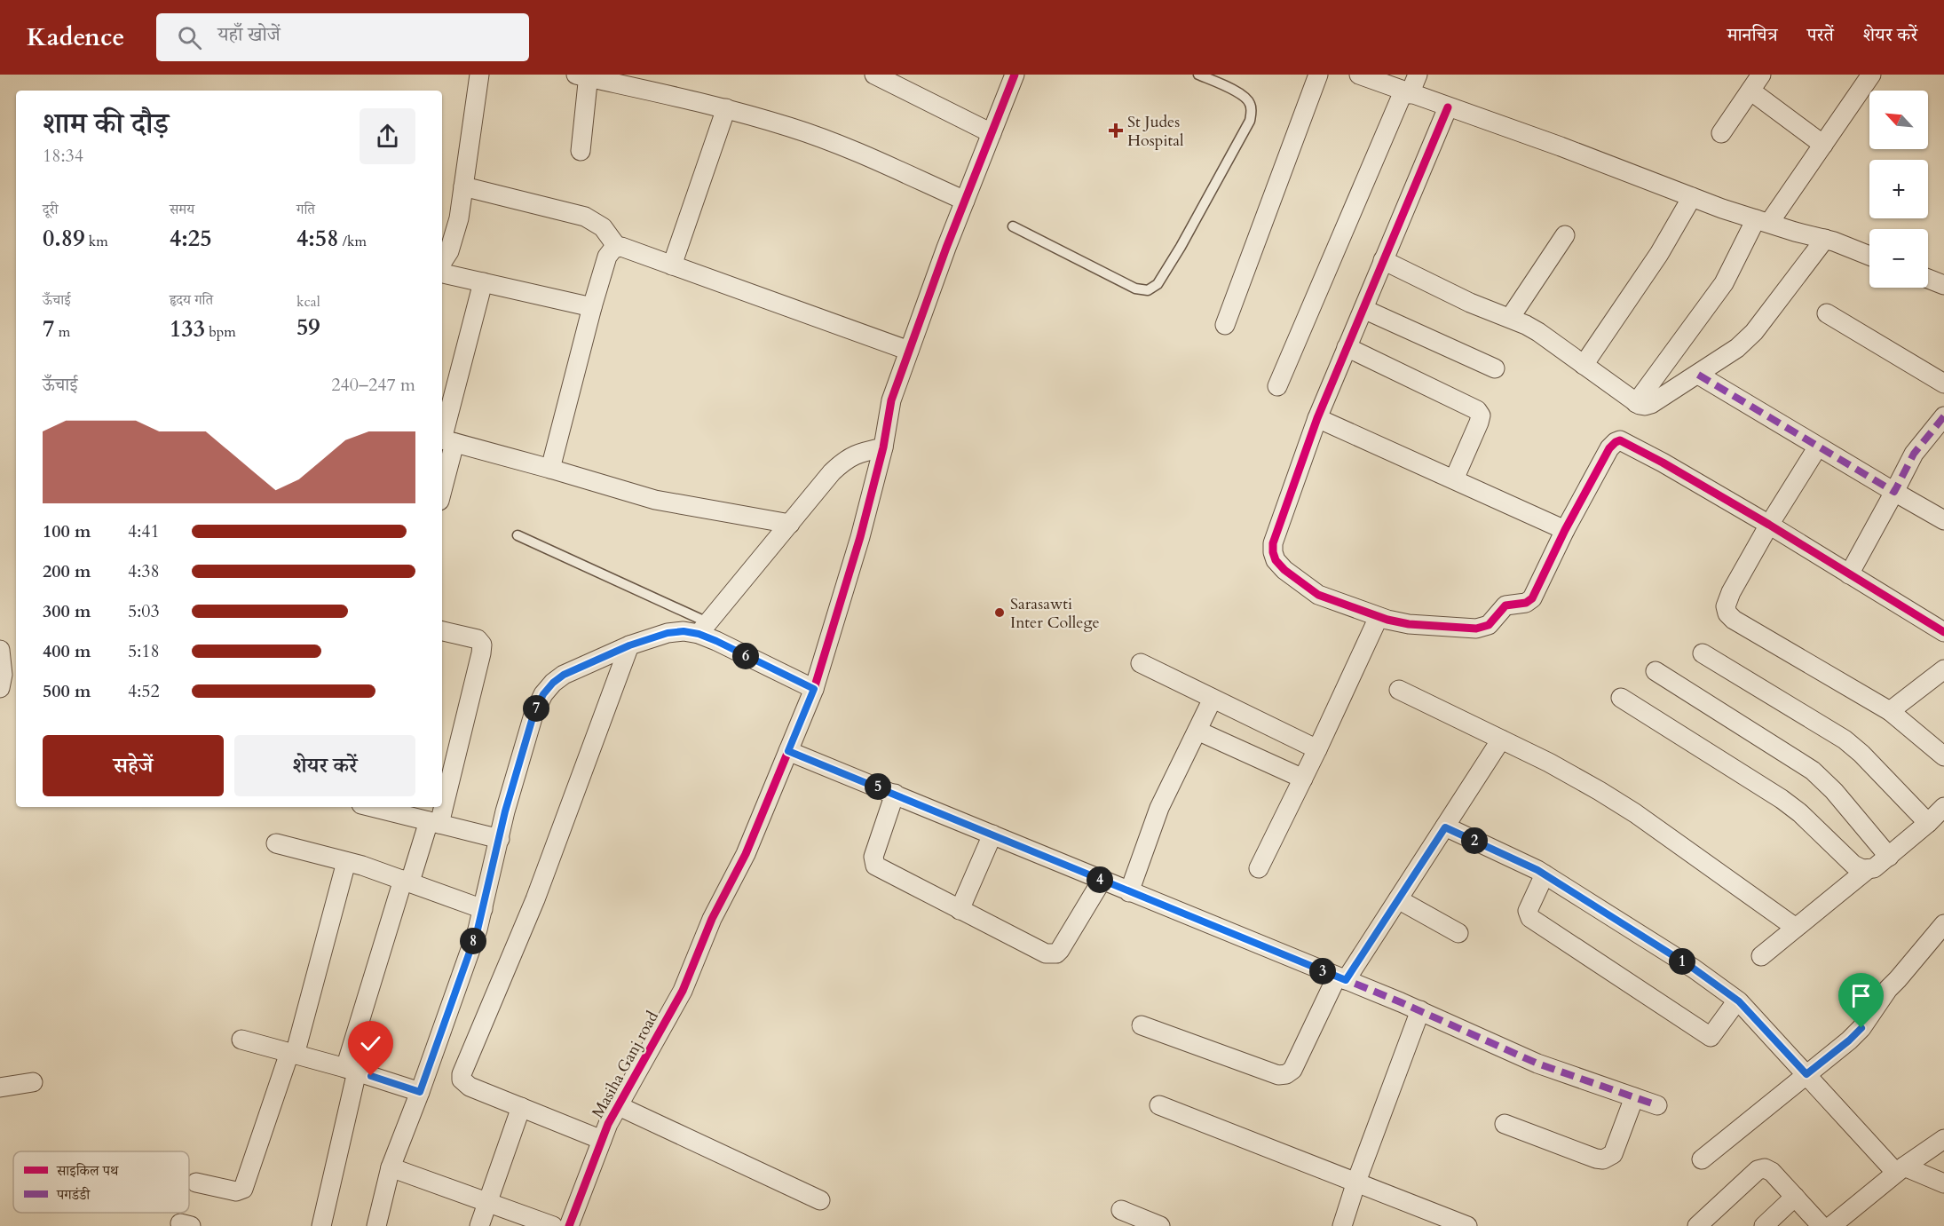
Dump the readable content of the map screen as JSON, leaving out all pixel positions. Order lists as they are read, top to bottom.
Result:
{
  "streets": {
    "street": ["Masiha Ganj road"]
  },
  "places": {
    "health": ["St Judes Hospital"],
    "other": ["Sarasawti Inter College"]
  },
  "legend": ["साइकिल पथ", "पगडंडी"],
  "north": "top left",
  "page": {
    "header": "Kadence",
    "search": "यहाँ खोजें",
    "nav": ["मानचित्र", "परतें", "शेयर करें"],
    "map_buttons": ["+", "−"],
    "heading": ["शाम की दौड़", "18:34"],
    "stats": [
      ["दूरी", "0.89 km"],
      ["समय", "4:25"],
      ["गति", "4:58 /km"],
      ["ऊँचाई", "7 m"],
      ["हृदय गति", "133 bpm"],
      ["kcal", "59"]
    ],
    "chart": ["ऊँचाई", "240–247 m"],
    "list": [
      {
        "name": "100 m",
        "note": "4:41"
      },
      {
        "name": "200 m",
        "note": "4:38"
      },
      {
        "name": "300 m",
        "note": "5:03"
      },
      {
        "name": "400 m",
        "note": "5:18"
      },
      {
        "name": "500 m",
        "note": "4:52"
      }
    ],
    "pins": [
      "6",
      "7",
      "5",
      "2",
      "4",
      "8",
      "1",
      "3"
    ],
    "buttons": ["सहेजें", "शेयर करें"]
  }
}
